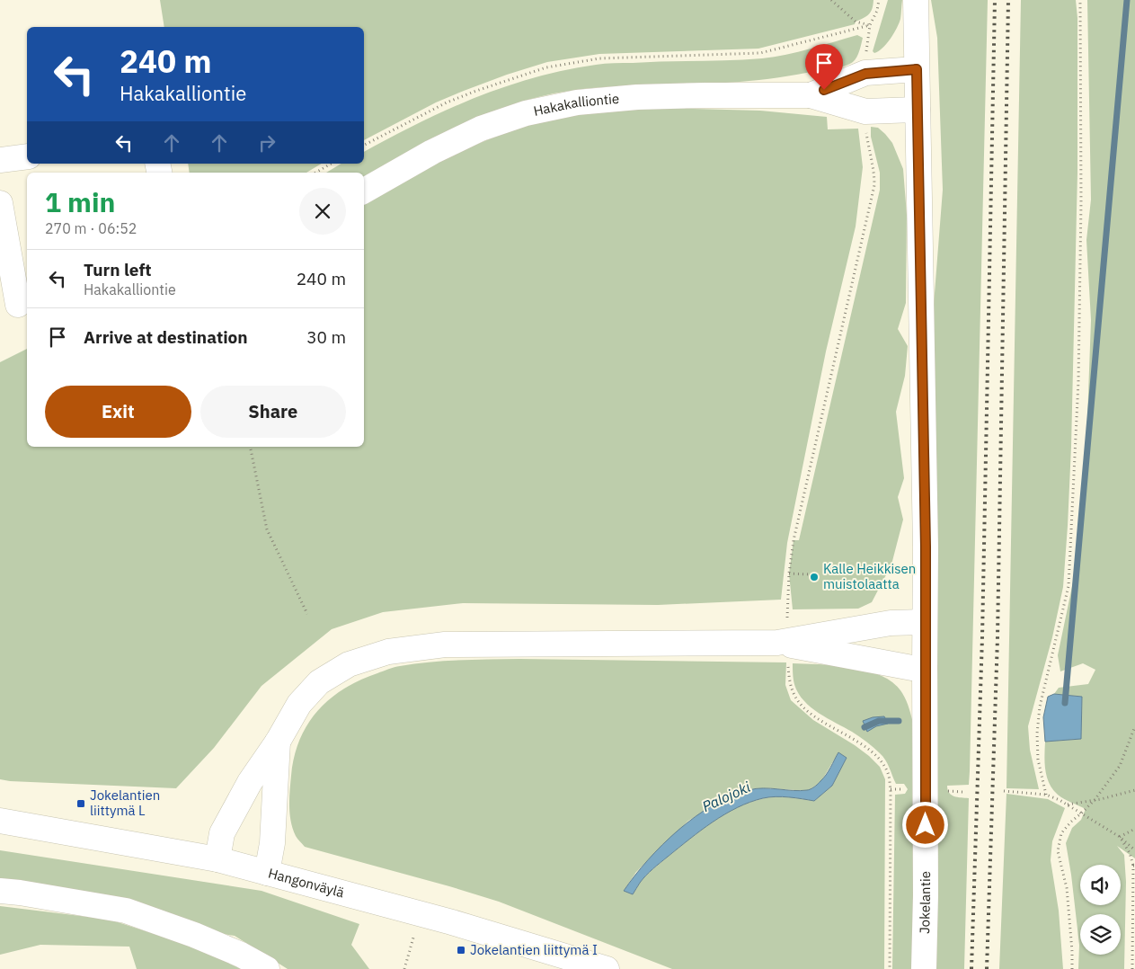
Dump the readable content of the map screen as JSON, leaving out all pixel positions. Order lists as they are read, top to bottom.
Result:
{
  "streets": {
    "main road": ["Hakakalliontie", "Hangonväylä", "Jokelantie"]
  },
  "crossings": [
    ["Hakakalliontie", "Jokelantie"]
  ],
  "water": ["Palojoki"],
  "places": {
    "other": ["Kalle Heikkisen muistolaatta"],
    "transit": ["Jokelantien liittymä L", "Jokelantien liittymä I"]
  },
  "page": {
    "turn": ["240 m", "Hakakalliontie"],
    "heading": ["1 min", "270 m · 06:52"],
    "list": [
      {
        "name": "Turn left",
        "note": "Hakakalliontie",
        "value": "240 m"
      },
      {
        "name": "Arrive at destination",
        "value": "30 m"
      }
    ],
    "buttons": ["Exit", "Share"]
  }
}
